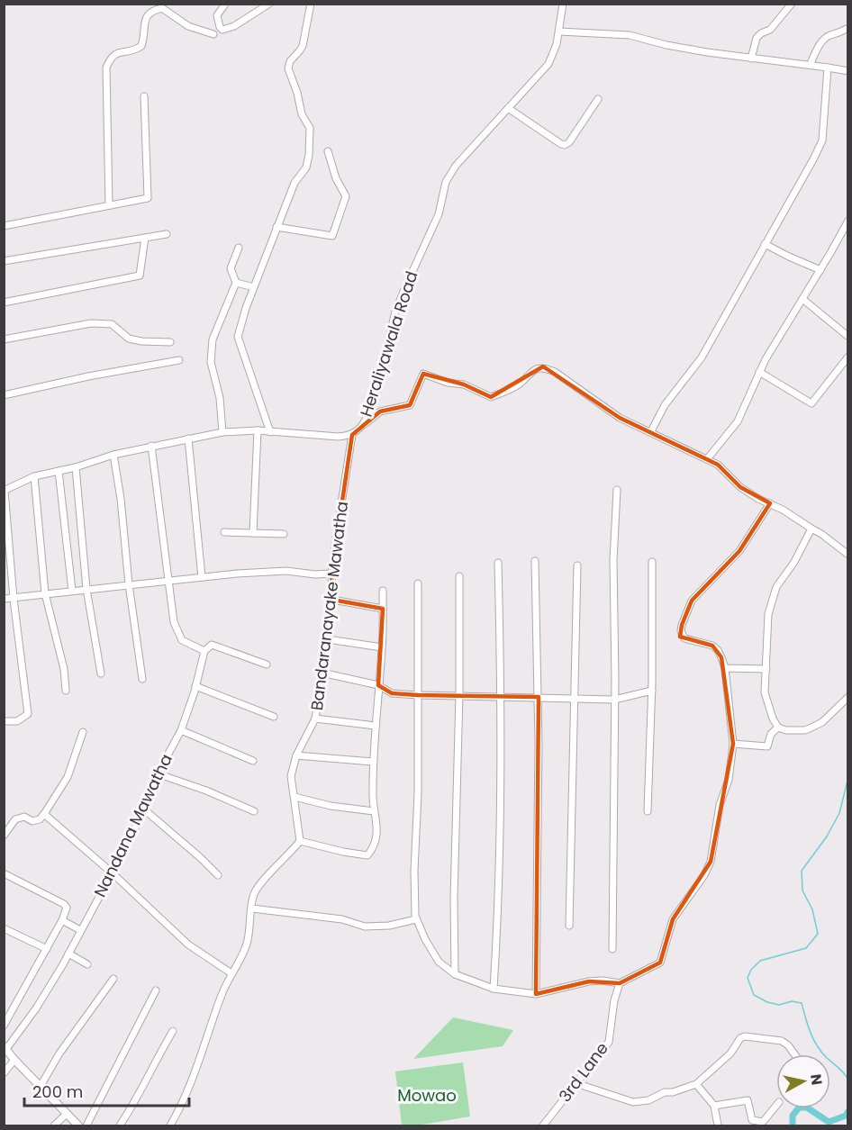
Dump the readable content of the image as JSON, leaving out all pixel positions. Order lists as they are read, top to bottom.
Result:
{
  "streets": {
    "street": [
      "Heraliyawala Road",
      "Bandaranayake Mawatha",
      "Nandana Mawatha",
      "3rd Lane"
    ]
  },
  "crossings": [
    ["Heraliyawala Road", "Bandaranayake Mawatha"]
  ],
  "parks": ["Mowao"],
  "scale_bar": "200 m",
  "north": "right"
}
